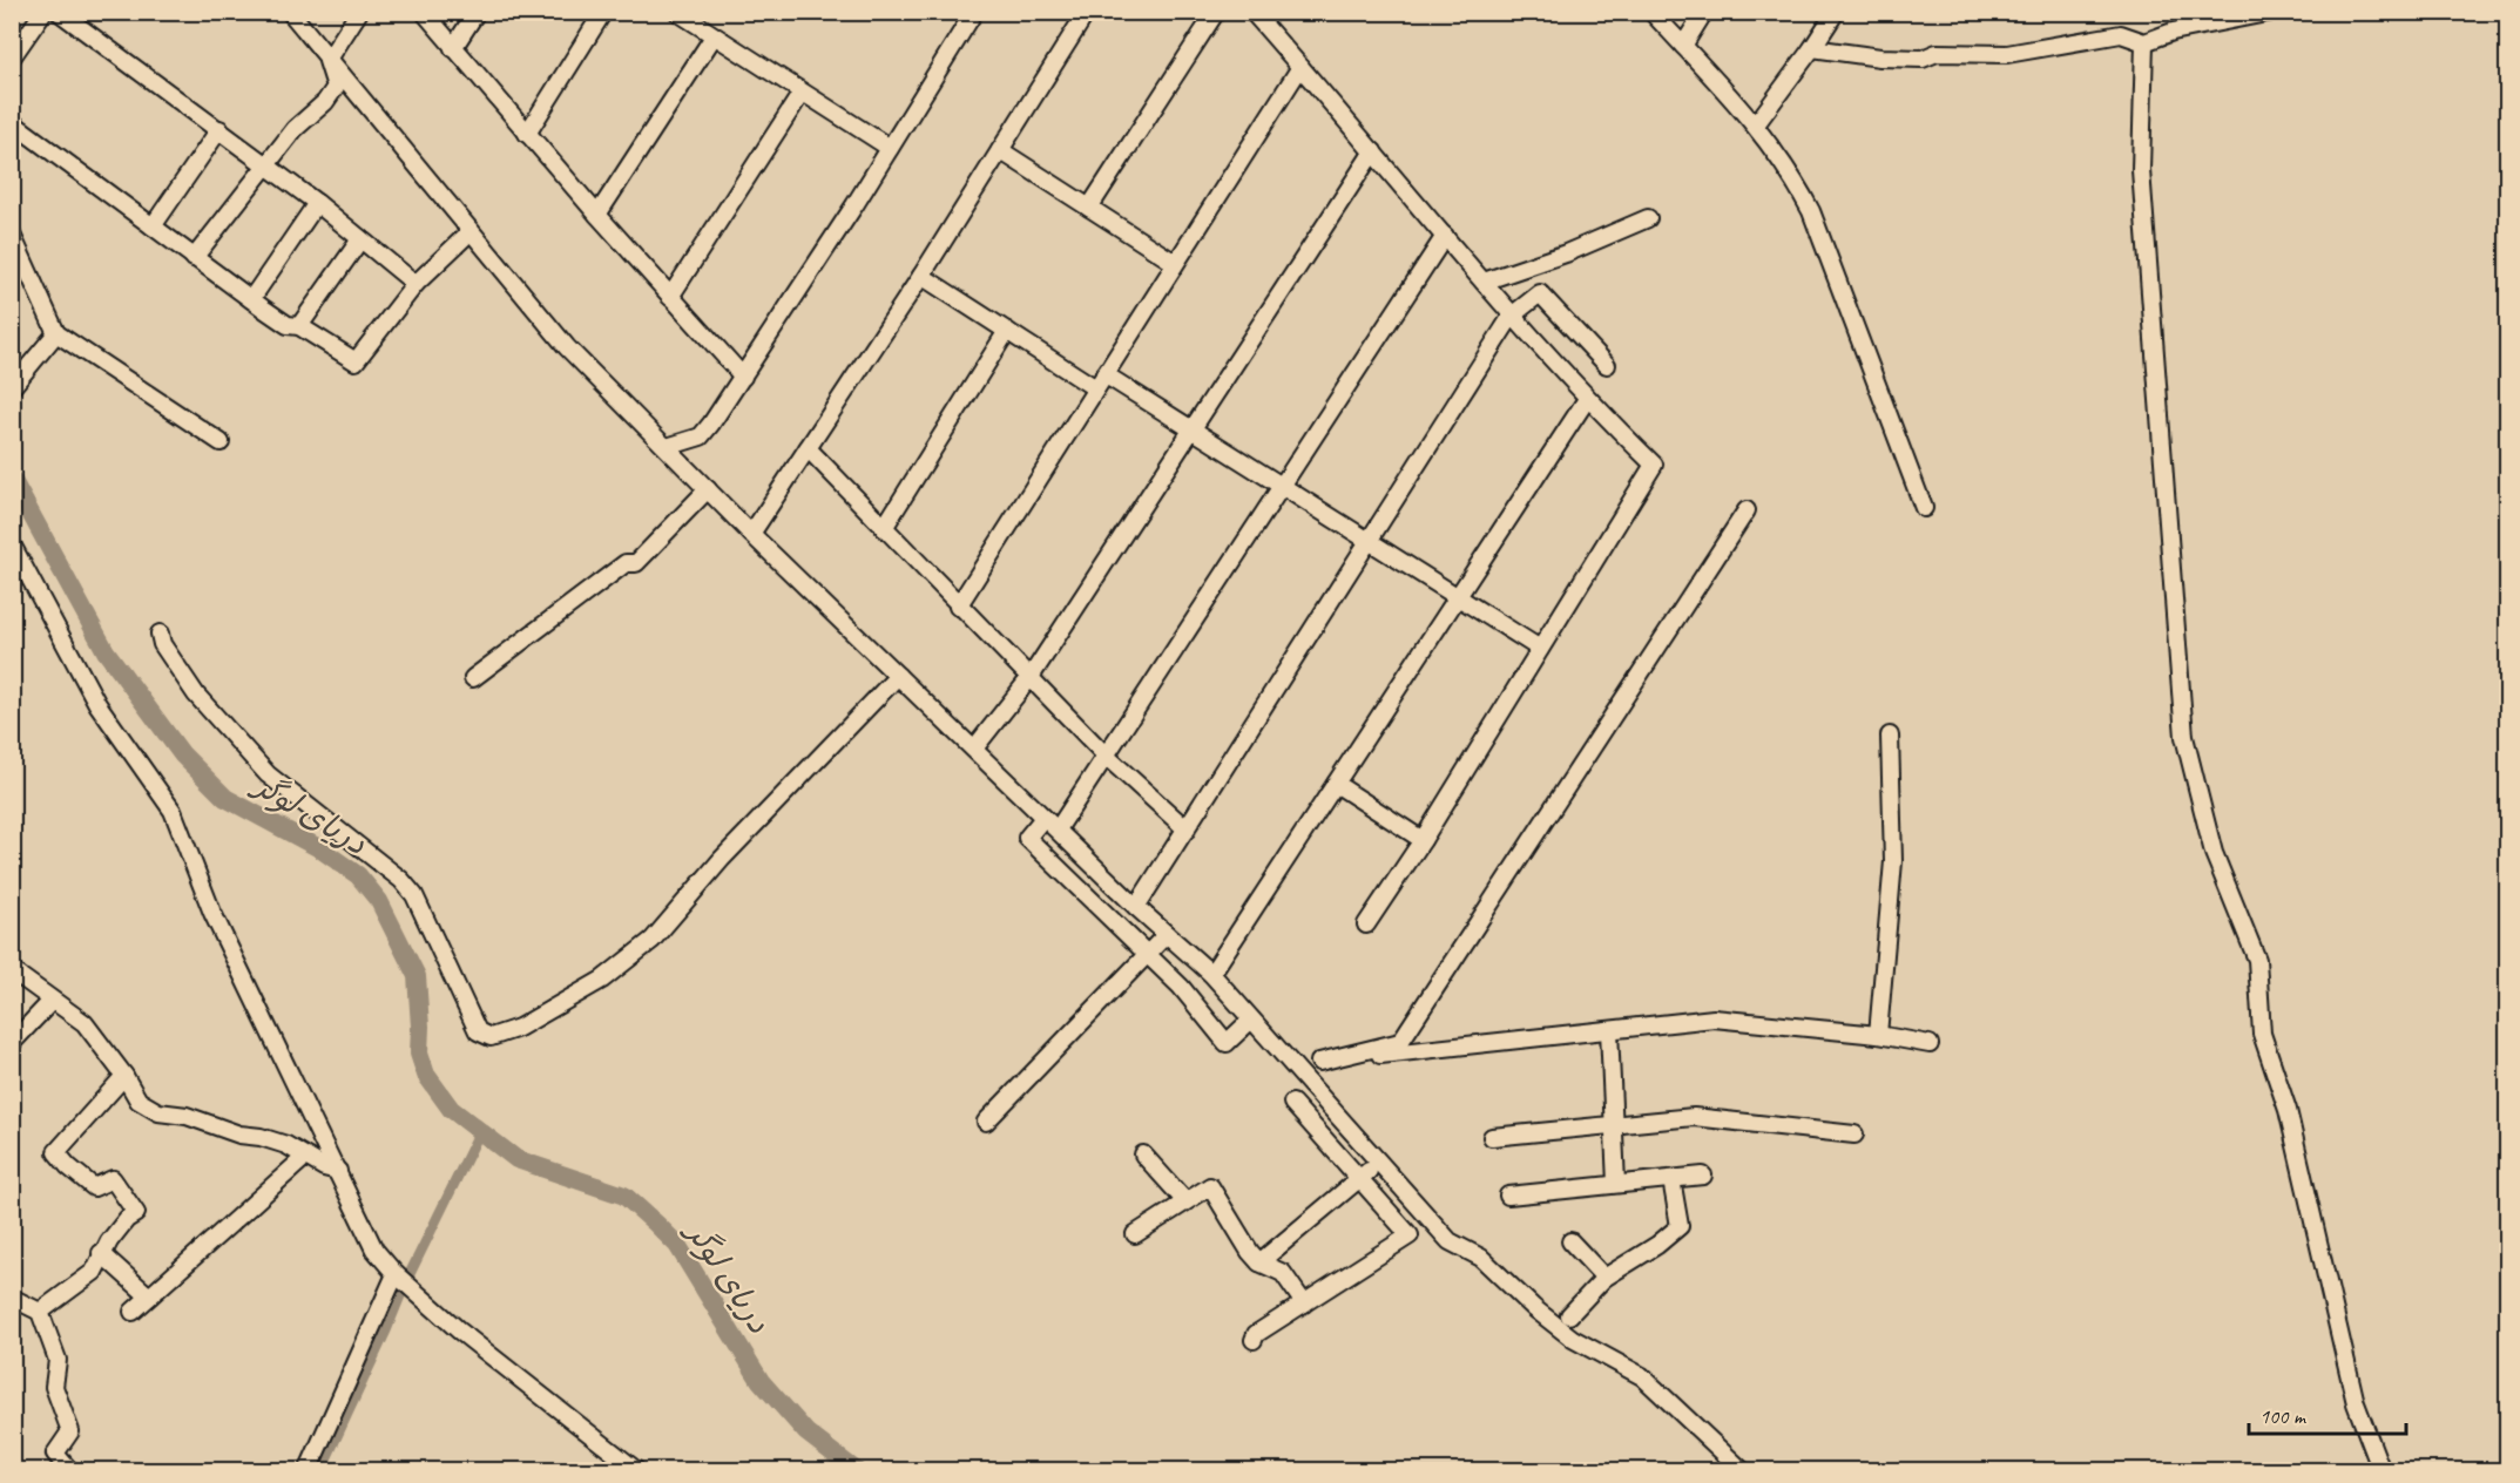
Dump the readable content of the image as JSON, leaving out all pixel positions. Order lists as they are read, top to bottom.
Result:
{
  "water": ["دریای لوگر"],
  "scale_bar": "100 m"
}
